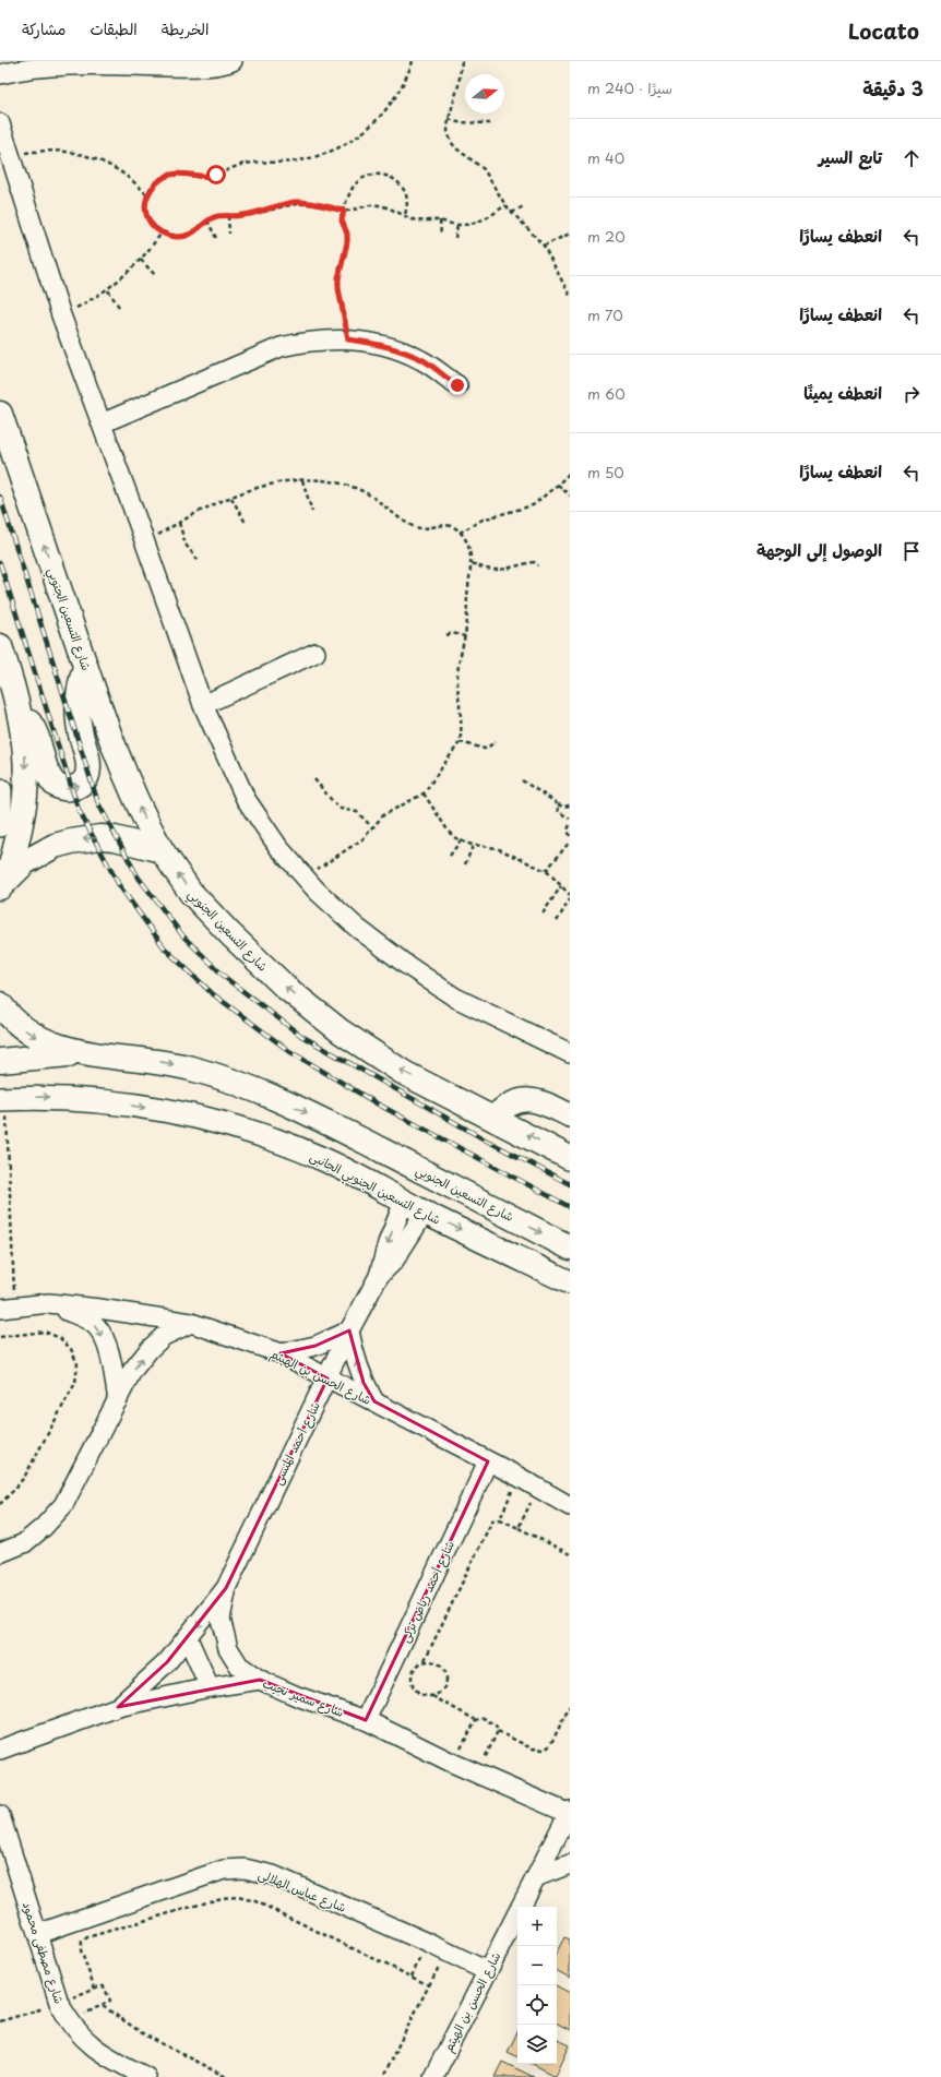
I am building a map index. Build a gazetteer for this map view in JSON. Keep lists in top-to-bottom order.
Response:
{
  "streets": {
    "main road": ["شارع التسعين الجنوبي"],
    "street": [
      "شارع التسعين الجنوبي الجانبى",
      "شارع الحسن بن الهيثم",
      "شارع أحمد المنسى",
      "شارع أحمد رياض تركى",
      "شارع سمير نجيب",
      "شارع عباس الهلالى",
      "شارع مصطفى محمود"
    ]
  },
  "crossings": [
    ["شارع التسعين الجنوبي الجانبى", "شارع أحمد المنسى"],
    ["شارع الحسن بن الهيثم", "شارع أحمد المنسى"],
    ["شارع الحسن بن الهيثم", "شارع أحمد رياض تركى"],
    ["شارع الحسن بن الهيثم", "شارع سمير نجيب"],
    ["شارع الحسن بن الهيثم", "شارع عباس الهلالى"],
    ["شارع أحمد المنسى", "شارع سمير نجيب"],
    ["شارع أحمد رياض تركى", "شارع سمير نجيب"],
    ["شارع عباس الهلالى", "شارع مصطفى محمود"]
  ],
  "one_way": ["شارع التسعين الجنوبي الجانبى"],
  "north": "right",
  "page": {
    "header": "Locato",
    "nav": ["الخريطة", "الطبقات", "مشاركة"],
    "heading": ["3 دقيقة", "سيرًا · 240 m"],
    "list": [
      ["تابع السير", "40 m"],
      ["انعطف يسارًا", "20 m"],
      ["انعطف يسارًا", "70 m"],
      ["انعطف يمينًا", "60 m"],
      ["انعطف يسارًا", "50 m"],
      "الوصول إلى الوجهة"
    ],
    "map_buttons": ["+", "−"]
  }
}
